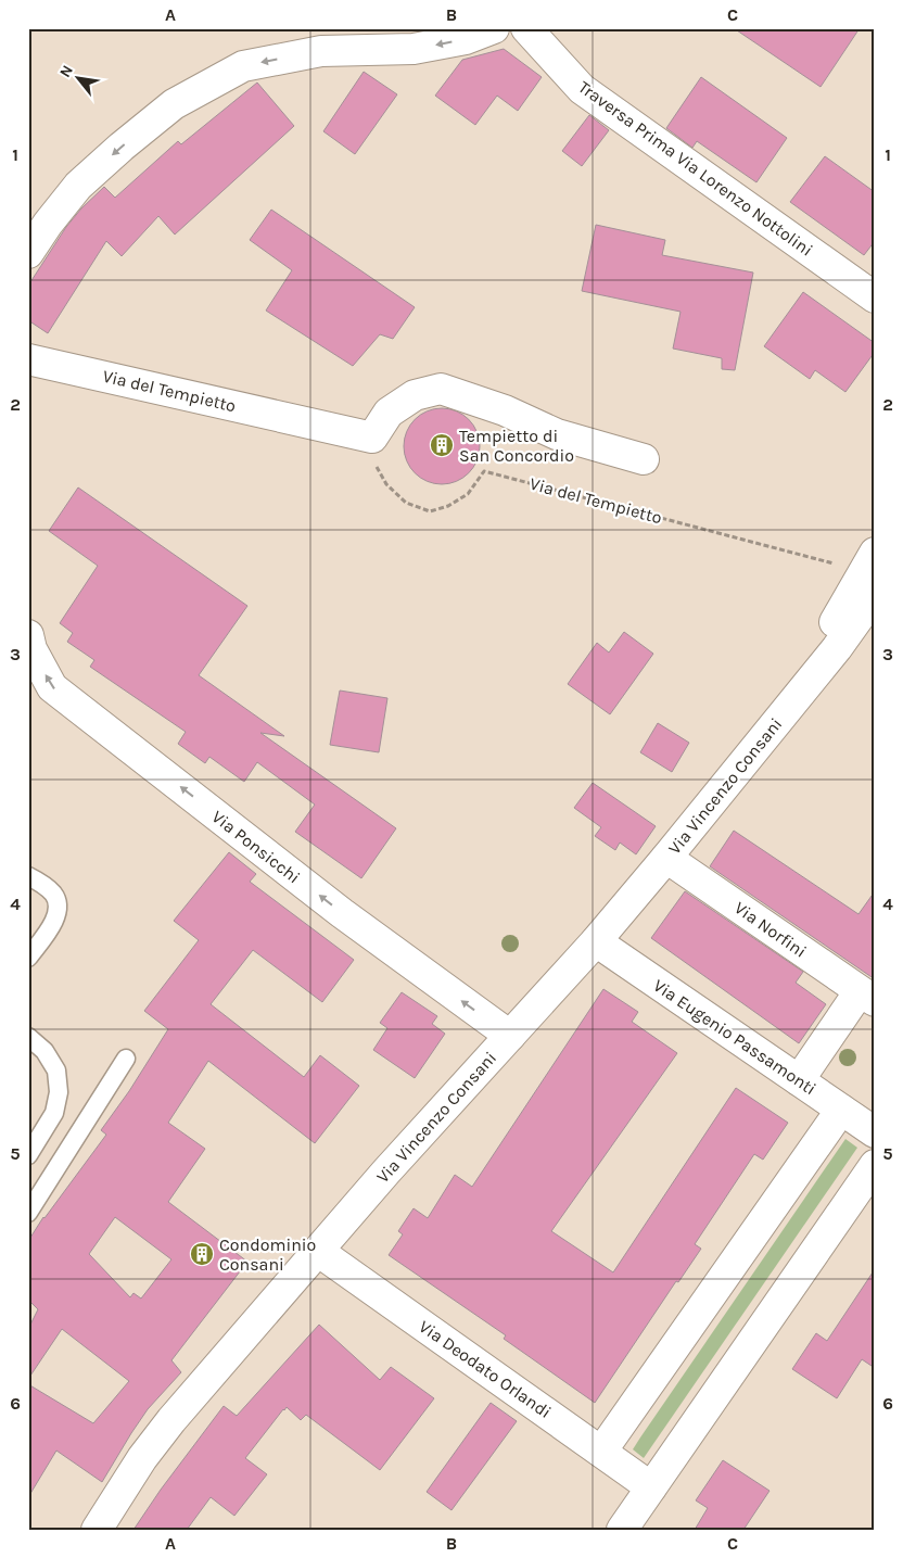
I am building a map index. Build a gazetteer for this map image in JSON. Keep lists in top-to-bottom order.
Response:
{
  "streets": {
    "street": [
      "Traversa Prima Via Lorenzo Nottolini",
      "Via del Tempietto",
      "Via Vincenzo Consani",
      "Via Ponsicchi",
      "Via Norfini",
      "Via Eugenio Passamonti",
      "Via Deodato Orlandi"
    ]
  },
  "crossings": [
    ["Via del Tempietto", "Via Vincenzo Consani"],
    ["Via Vincenzo Consani", "Via Ponsicchi"],
    ["Via Vincenzo Consani", "Via Norfini"],
    ["Via Vincenzo Consani", "Via Eugenio Passamonti"],
    ["Via Vincenzo Consani", "Via Deodato Orlandi"]
  ],
  "one_way": ["Via Ponsicchi"],
  "places": {
    "building": ["Tempietto di San Concordio", "Condominio Consani"]
  },
  "north": "top left",
  "grid": {
    "columns": ["A", "B", "C"],
    "rows": [
      "1",
      "2",
      "3",
      "4",
      "5",
      "6"
    ]
  }
}
